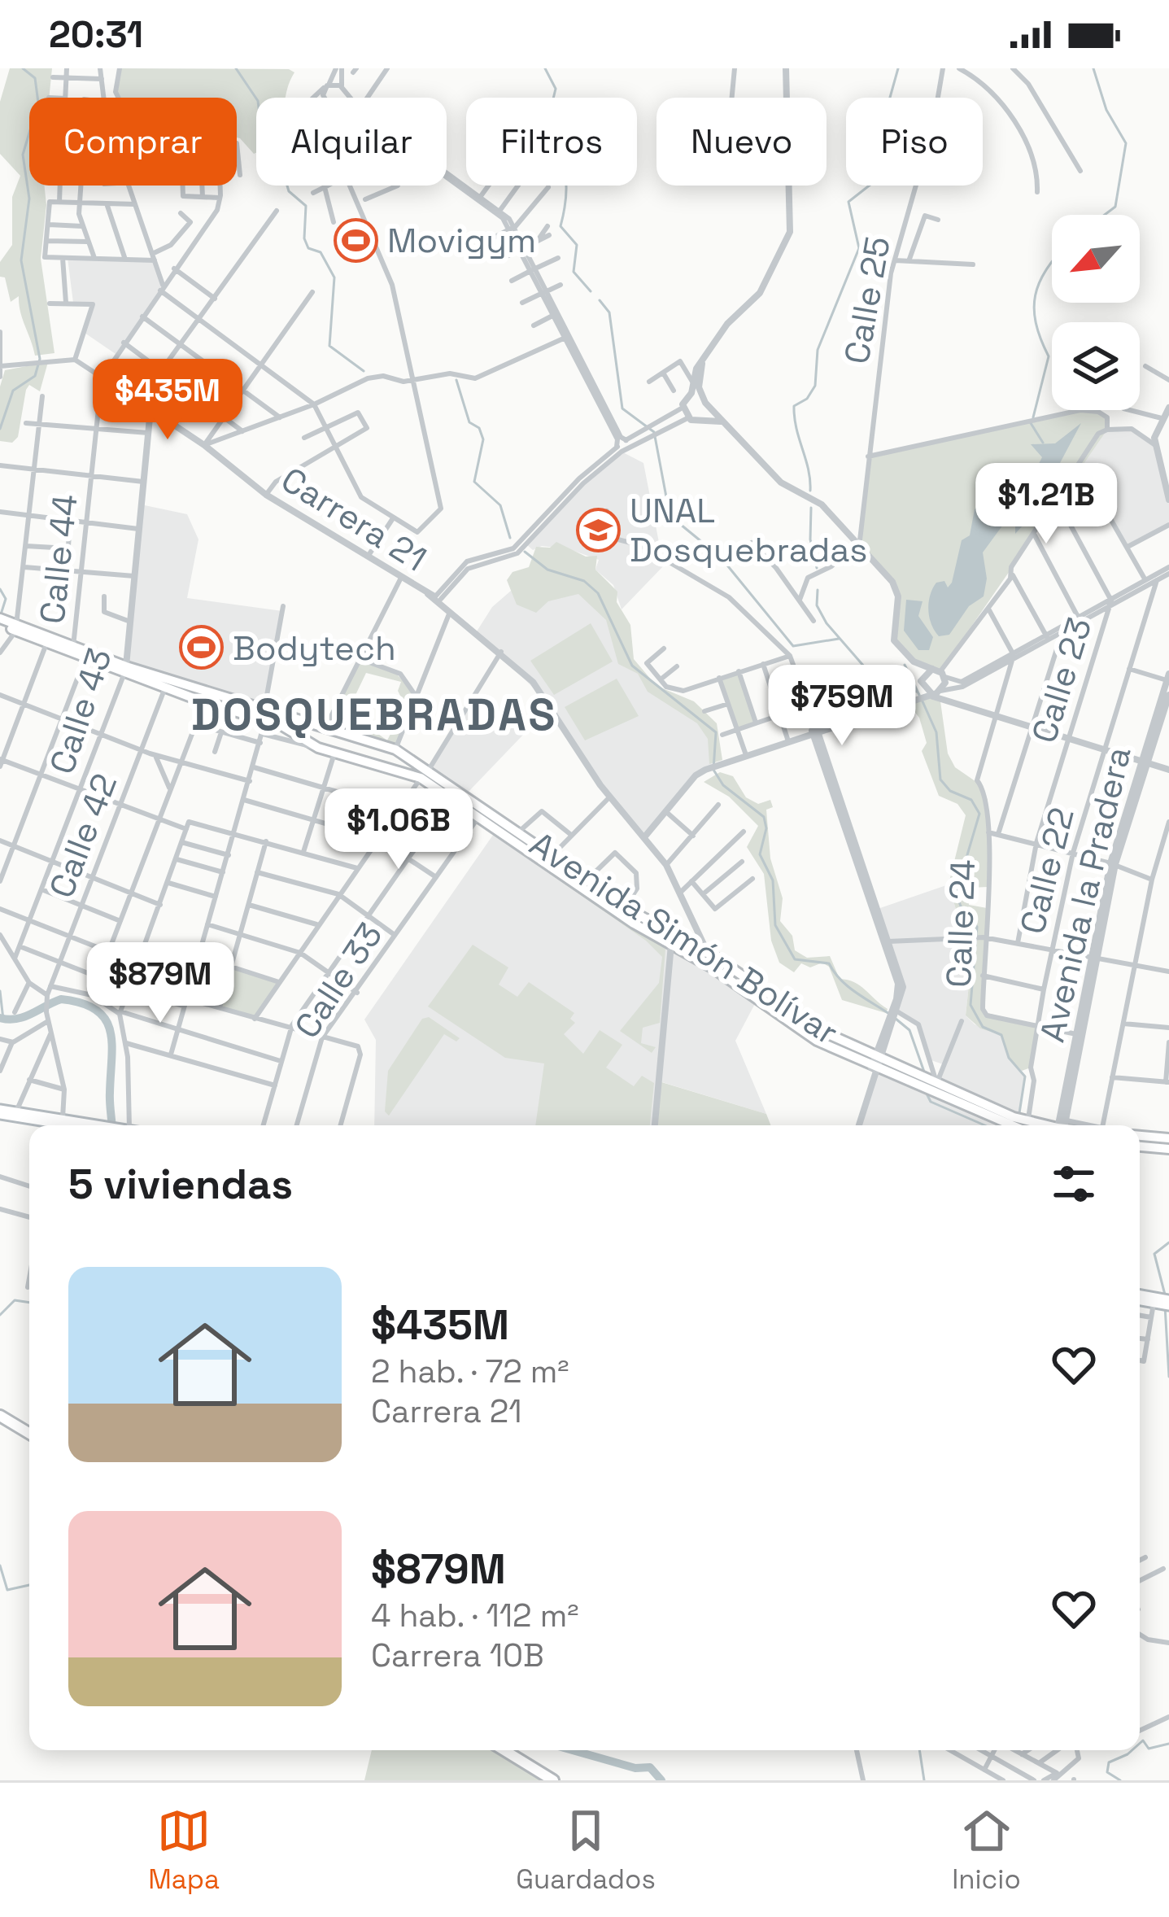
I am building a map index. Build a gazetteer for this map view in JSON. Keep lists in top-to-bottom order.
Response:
{
  "streets": {
    "main road": ["Avenida Simón Bolívar"],
    "street": [
      "Calle 25",
      "Carrera 21",
      "Calle 44",
      "Calle 23",
      "Calle 43",
      "Calle 42",
      "Calle 22",
      "Avenida la Pradera",
      "Calle 24",
      "Calle 33"
    ]
  },
  "crossings": [
    ["Carrera 21", "Calle 44"],
    ["Carrera 21", "Calle 43"],
    ["Carrera 21", "Avenida Simón Bolívar"],
    ["Calle 44", "Avenida Simón Bolívar"],
    ["Calle 43", "Avenida Simón Bolívar"],
    ["Calle 42", "Avenida Simón Bolívar"],
    ["Calle 22", "Calle 24"],
    ["Calle 22", "Avenida Simón Bolívar"],
    ["Avenida Simón Bolívar", "Calle 33"]
  ],
  "districts": ["DOSQUEBRADAS"],
  "places": {
    "sports": ["Movigym", "Bodytech"],
    "school or university": ["UNAL Dosquebradas"]
  },
  "north": "bottom left",
  "page": {
    "status": "20:31",
    "chip": [
      "Comprar",
      "Alquilar",
      "Filtros",
      "Nuevo",
      "Piso"
    ],
    "price": [
      "$435M",
      "$1.21B",
      "$759M",
      "$1.06B",
      "$879M"
    ],
    "heading": "5 viviendas",
    "list": [
      {
        "name": "$435M",
        "note": "2 hab. · 72 m² · Carrera 21"
      },
      {
        "name": "$879M",
        "note": "4 hab. · 112 m² · Carrera 10B"
      }
    ],
    "tabs": ["Mapa", "Guardados", "Inicio"]
  }
}
